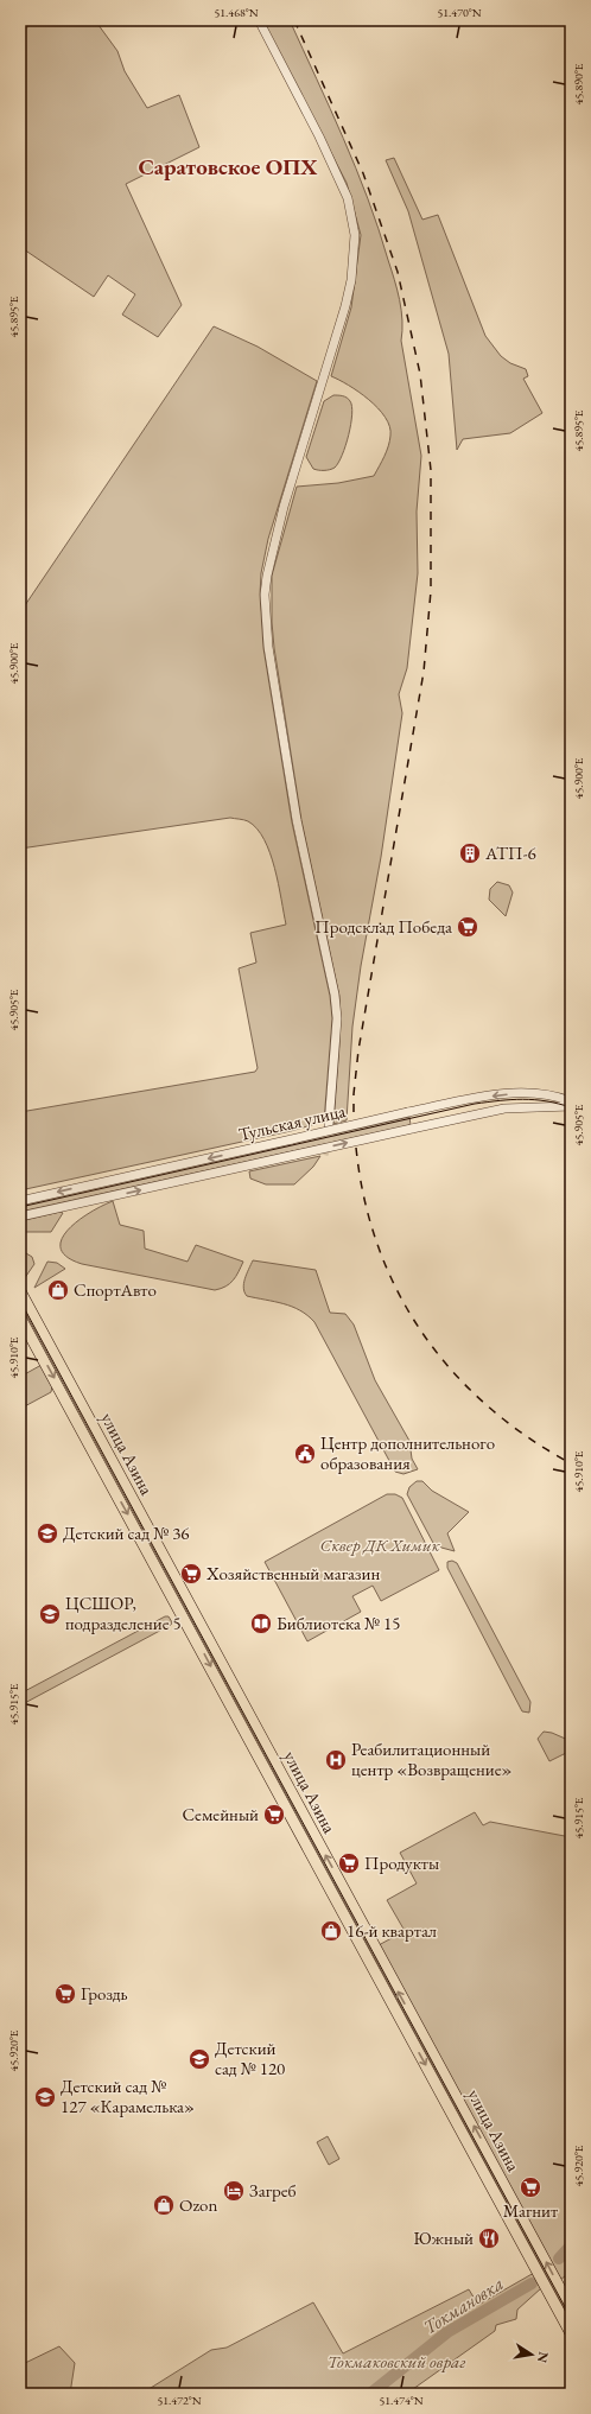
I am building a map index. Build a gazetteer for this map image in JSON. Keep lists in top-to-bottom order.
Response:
{
  "streets": {
    "main road": ["улица Азина"],
    "street": ["Тульская улица"]
  },
  "districts": ["Саратовское ОПХ"],
  "water": ["Токмановка"],
  "parks": ["Сквер ДК Химик", "Токмаковский овраг"],
  "places": {
    "building": ["АТП-6"],
    "supermarket": [
      "Продсклад Победа",
      "Хозяйственный магазин",
      "Семейный",
      "Продукты",
      "Гроздь",
      "Магнит"
    ],
    "shop": ["СпортАвто", "16-й квартал", "Ozon"],
    "public building": ["Центр дополнительного образования"],
    "school or university": [
      "Детский сад № 36",
      "ЦСШОР, подразделение 5",
      "Детский сад № 120",
      "Детский сад № 127 «Карамелька»"
    ],
    "library": ["Библиотека № 15"],
    "hospital": ["Реабилитационный центр «Возвращение»"],
    "hotel": ["Загреб"],
    "restaurant": ["Южный"]
  },
  "north": "right",
  "coordinates": [
    "51.468°N",
    "51.470°N",
    "45.890°E",
    "45.895°E",
    "45.900°E",
    "45.905°E",
    "45.910°E",
    "45.915°E",
    "45.920°E",
    "51.472°N",
    "51.474°N"
  ]
}
